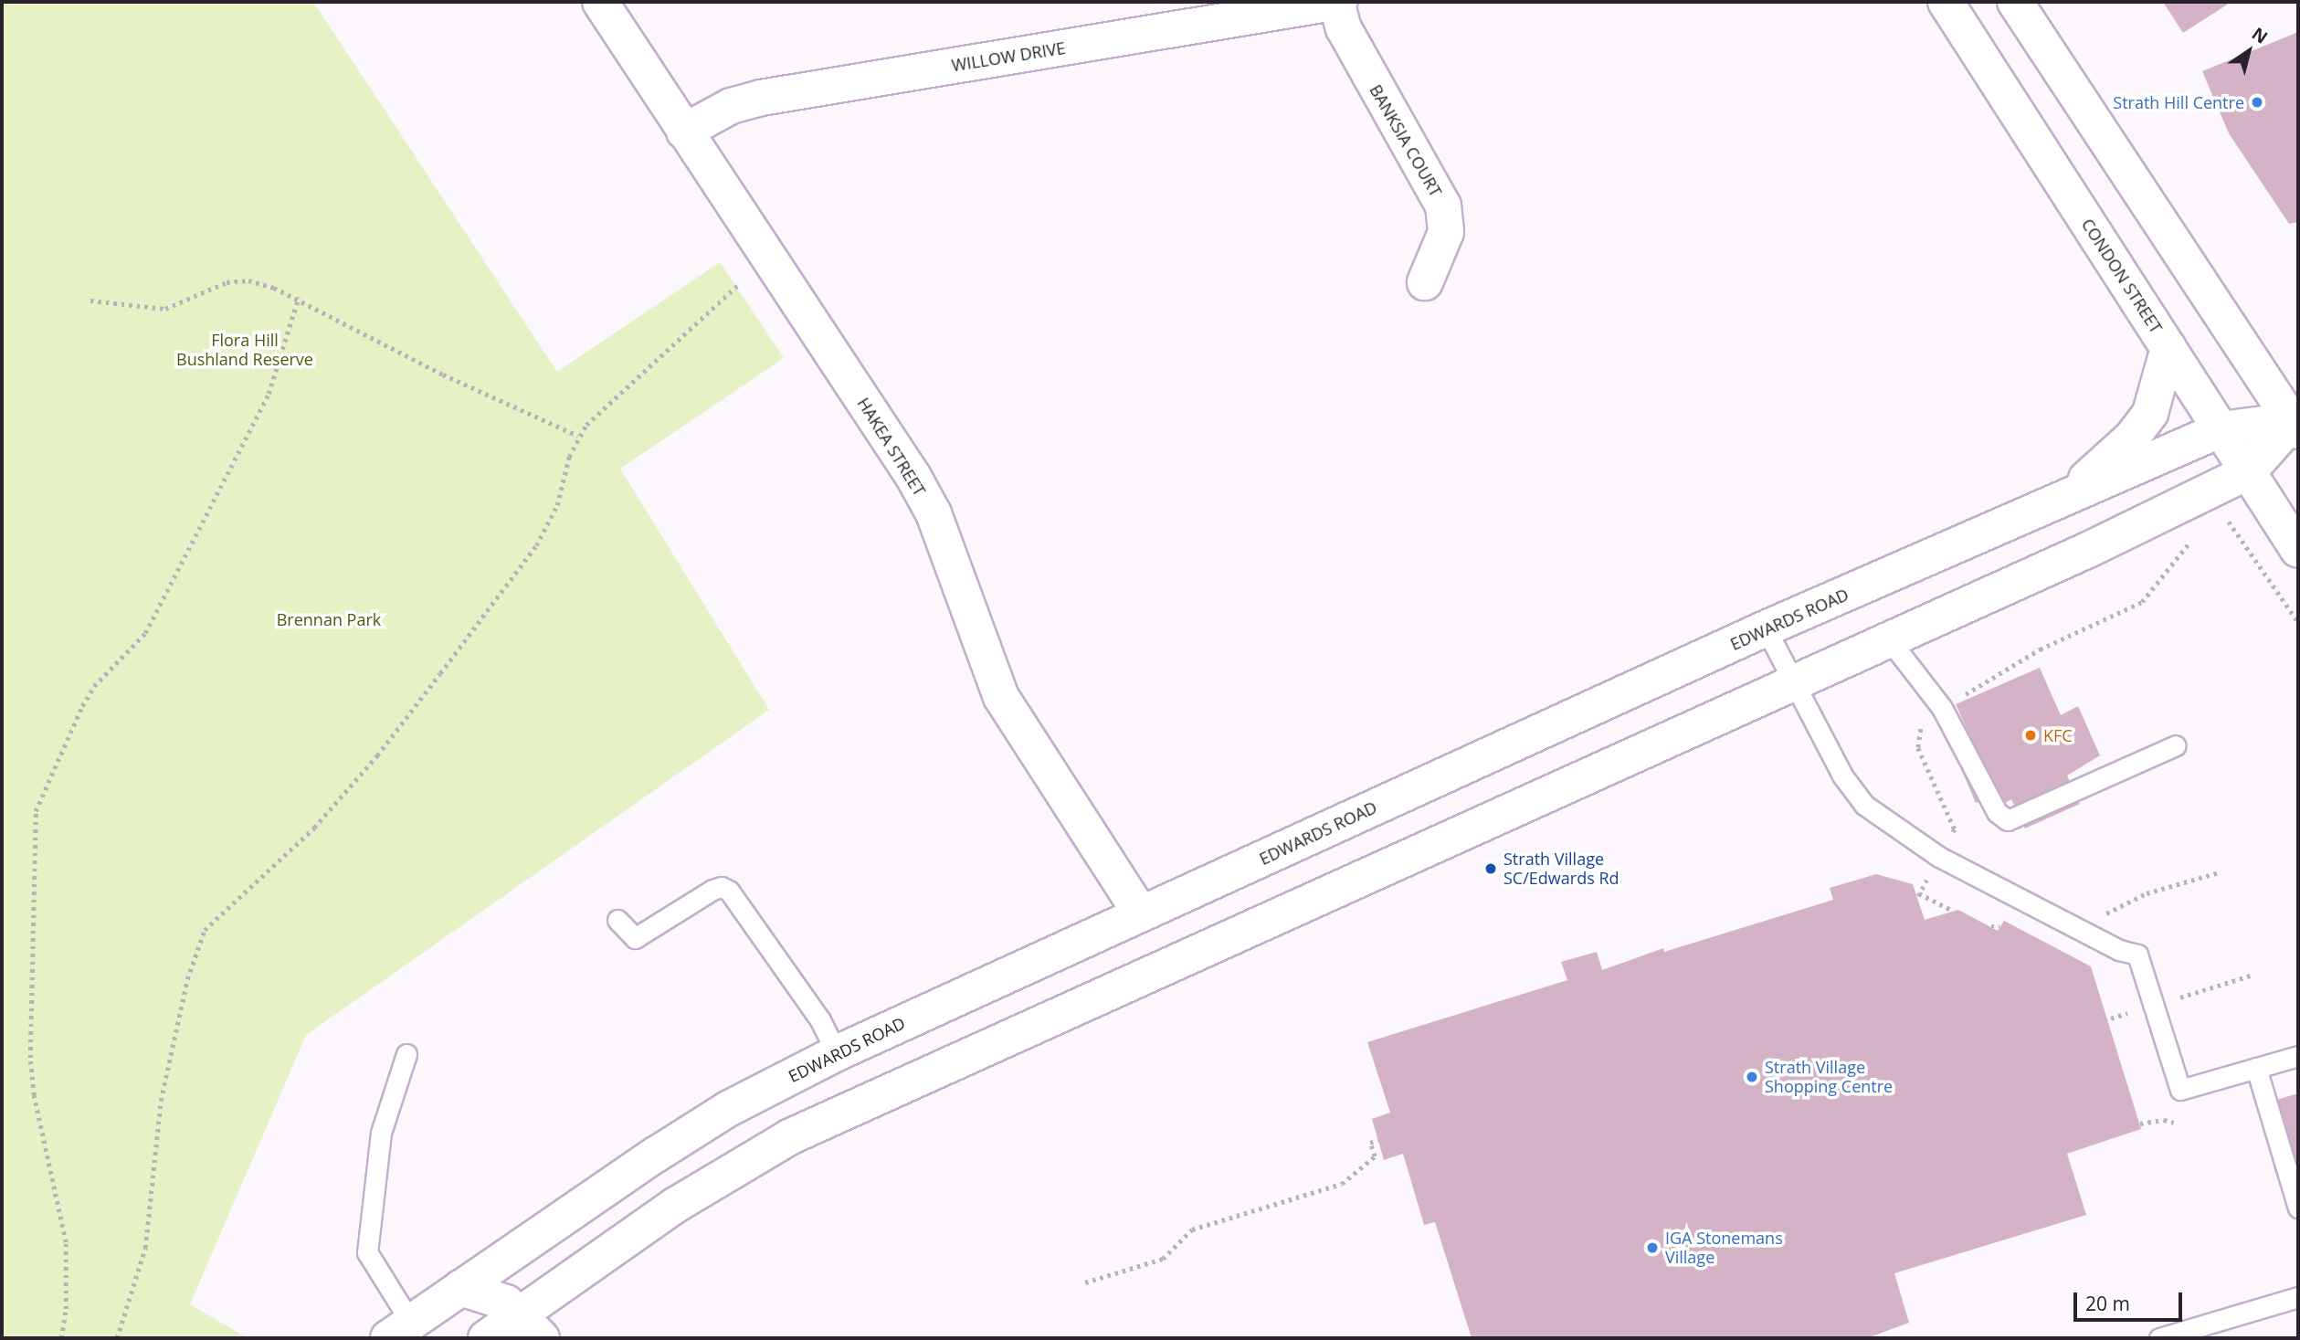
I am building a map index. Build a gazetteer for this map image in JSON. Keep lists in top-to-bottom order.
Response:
{
  "streets": {
    "street": [
      "WILLOW DRIVE",
      "BANKSIA COURT",
      "CONDON STREET",
      "HAKEA STREET",
      "EDWARDS ROAD"
    ]
  },
  "crossings": [
    ["WILLOW DRIVE", "BANKSIA COURT"],
    ["WILLOW DRIVE", "HAKEA STREET"],
    ["CONDON STREET", "EDWARDS ROAD"],
    ["HAKEA STREET", "EDWARDS ROAD"]
  ],
  "parks": ["Flora Hill Bushland Reserve", "Brennan Park"],
  "places": [
    "Strath Hill Centre",
    "KFC",
    "Strath Village SC/Edwards Rd",
    "Strath Village Shopping Centre",
    "IGA Stonemans Village"
  ],
  "scale_bar": "20 m",
  "north": "top right"
}
